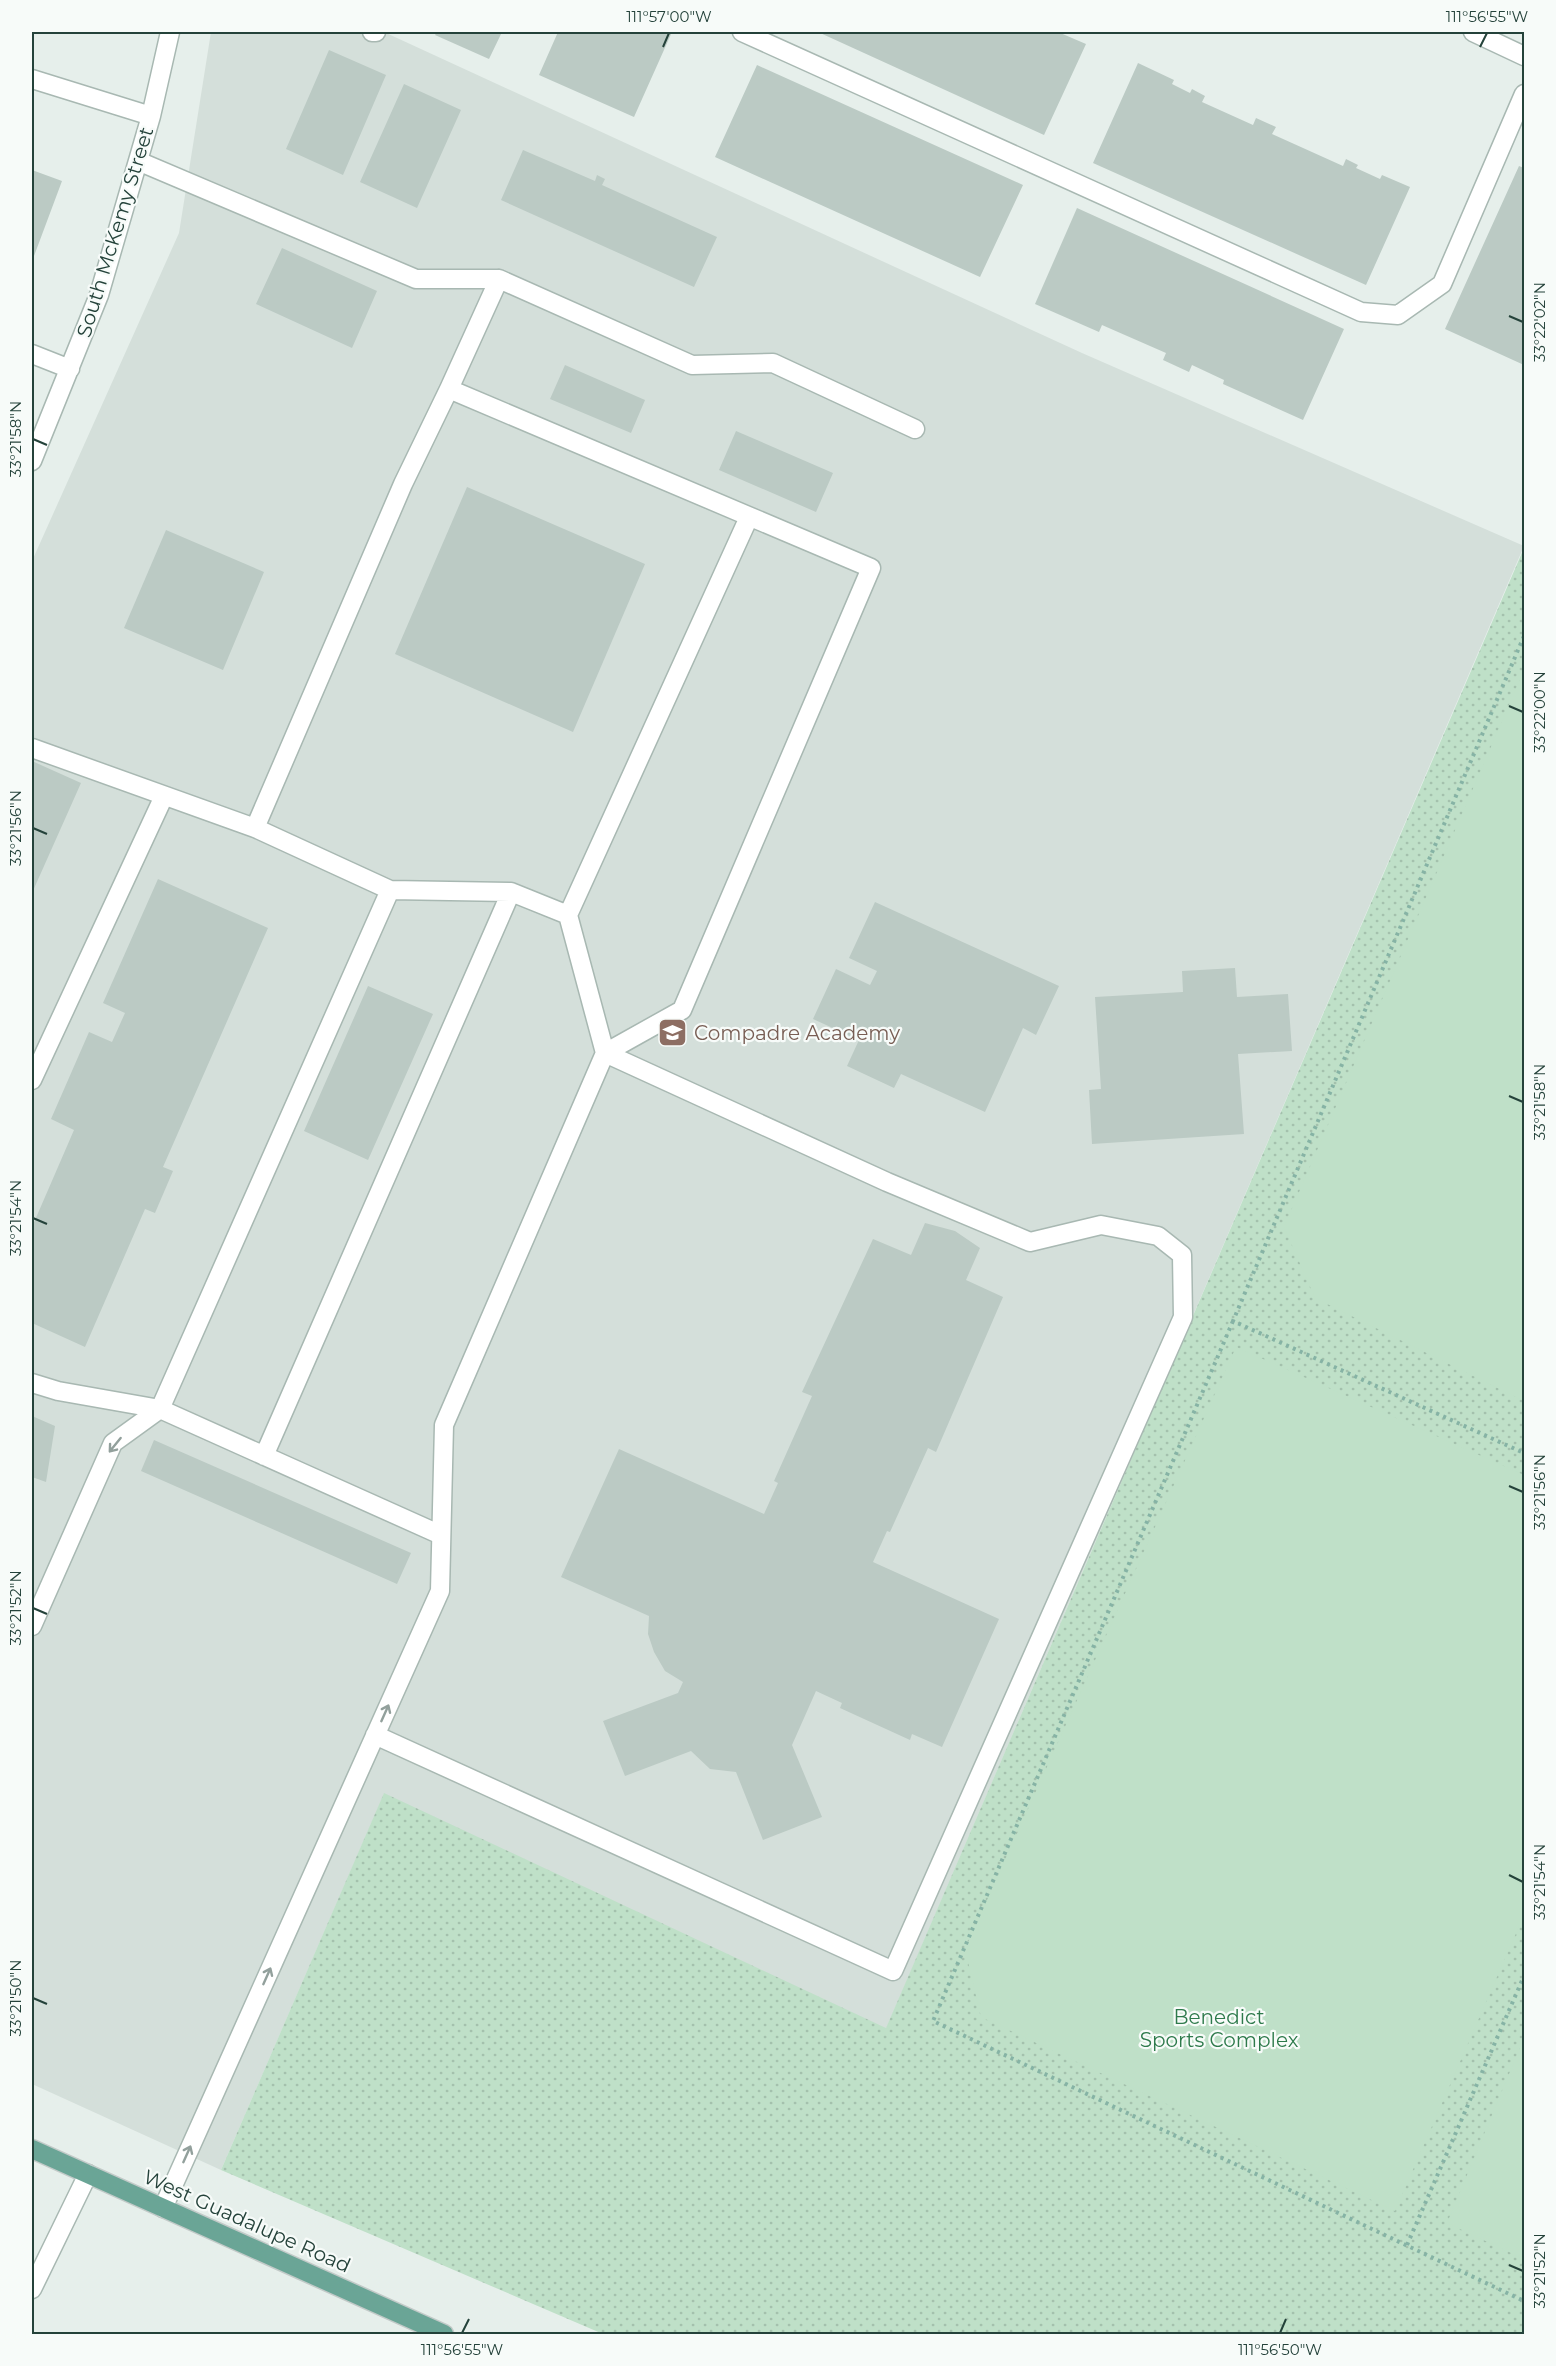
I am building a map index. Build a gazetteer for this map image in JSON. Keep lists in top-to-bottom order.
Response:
{
  "streets": {
    "main road": ["West Guadalupe Road"],
    "street": ["South McKemy Street"]
  },
  "parks": ["Benedict Sports Complex"],
  "places": {
    "school or university": ["Compadre Academy"]
  },
  "coordinates": [
    "111°57'00\"W",
    "111°56'55\"W",
    "33°22'02\"N",
    "33°21'58\"N",
    "33°22'00\"N",
    "33°21'56\"N",
    "33°21'54\"N",
    "33°21'52\"N",
    "33°21'50\"N",
    "111°56'50\"W"
  ]
}
